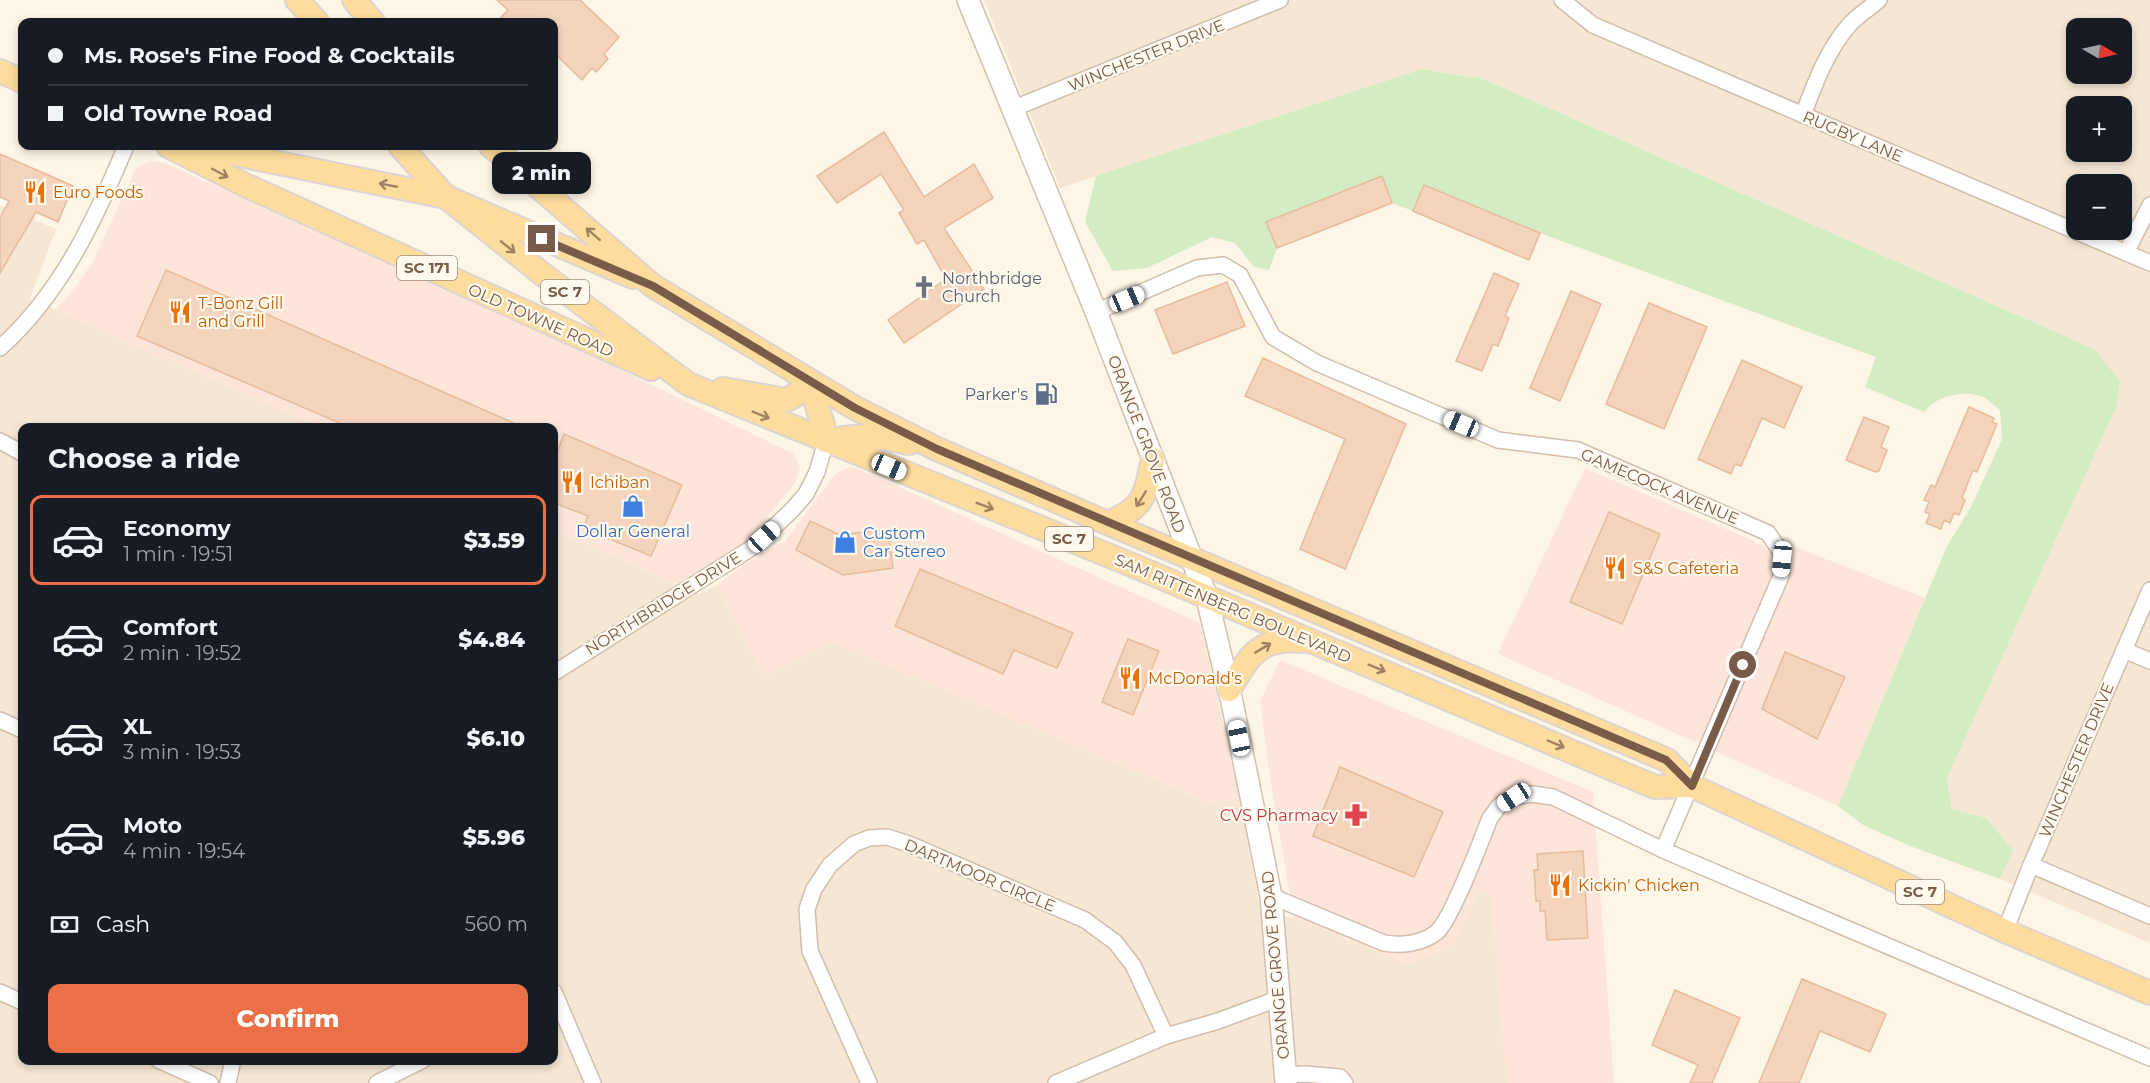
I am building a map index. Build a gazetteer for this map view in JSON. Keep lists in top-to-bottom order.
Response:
{
  "streets": {
    "main road": [
      "SC 171",
      "SC 7",
      "OLD TOWNE ROAD",
      "SAM RITTENBERG BOULEVARD"
    ],
    "street": [
      "WINCHESTER DRIVE",
      "RUGBY LANE",
      "ORANGE GROVE ROAD",
      "GAMECOCK AVENUE",
      "NORTHBRIDGE DRIVE",
      "DARTMOOR CIRCLE"
    ]
  },
  "crossings": [
    ["WINCHESTER DRIVE", "ORANGE GROVE ROAD"],
    ["WINCHESTER DRIVE", "SAM RITTENBERG BOULEVARD"],
    ["OLD TOWNE ROAD", "SAM RITTENBERG BOULEVARD"],
    ["ORANGE GROVE ROAD", "GAMECOCK AVENUE"],
    ["ORANGE GROVE ROAD", "SAM RITTENBERG BOULEVARD"],
    ["GAMECOCK AVENUE", "SAM RITTENBERG BOULEVARD"],
    ["NORTHBRIDGE DRIVE", "SAM RITTENBERG BOULEVARD"]
  ],
  "places": {
    "restaurant": [
      "Euro Foods",
      "T-Bonz Gill and Grill",
      "Ichiban",
      "S&S Cafeteria",
      "McDonald's",
      "Kickin' Chicken"
    ],
    "church": ["Northbridge Church"],
    "fuel station": ["Parker's"],
    "shop": ["Dollar General", "Custom Car Stereo"],
    "pharmacy": ["CVS Pharmacy"]
  },
  "north": "right",
  "page": {
    "map_buttons": ["+", "−"],
    "banner": ["Ms. Rose's Fine Food & Cocktails", "Old Towne Road"],
    "bubble": "2 min",
    "heading": "Choose a ride",
    "list": [
      {
        "name": "Economy",
        "note": "1 min · 19:51",
        "value": "$3.59"
      },
      {
        "name": "Comfort",
        "note": "2 min · 19:52",
        "value": "$4.84"
      },
      {
        "name": "XL",
        "note": "3 min · 19:53",
        "value": "$6.10"
      },
      {
        "name": "Moto",
        "note": "4 min · 19:54",
        "value": "$5.96"
      }
    ],
    "pay": ["Cash", "560 m"],
    "buttons": "Confirm"
  }
}
